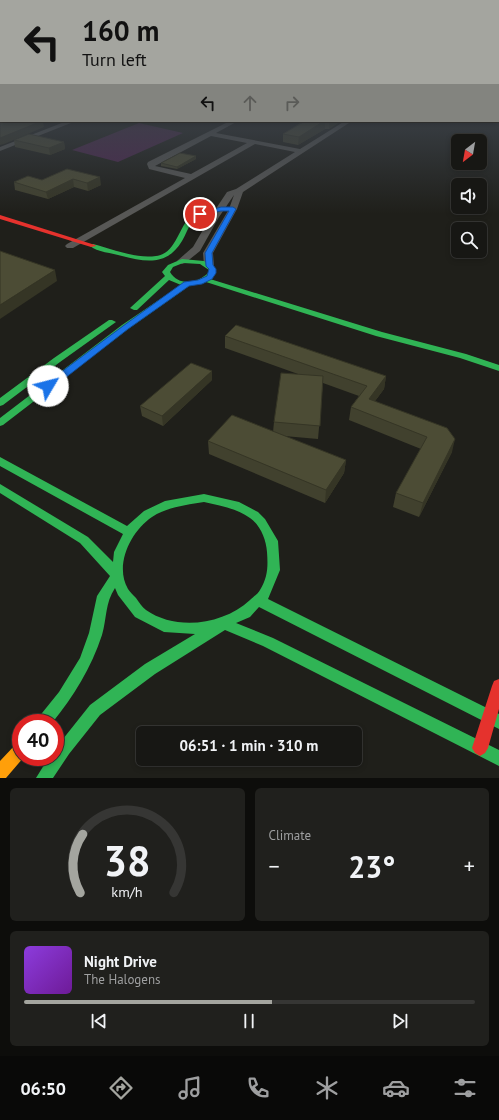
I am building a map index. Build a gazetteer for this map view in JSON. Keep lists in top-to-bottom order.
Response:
{
  "north": "bottom left",
  "page": {
    "turn": ["160 m", "Turn left"],
    "limit": "40",
    "trip": "06:51 · 1 min · 310 m",
    "tile": "Climate",
    "heat": ["−", "23°", "+"],
    "song": ["Night Drive", "The Halogens"],
    "tabs": "06:50",
    "gauge": ["38", "km/h"]
  }
}
